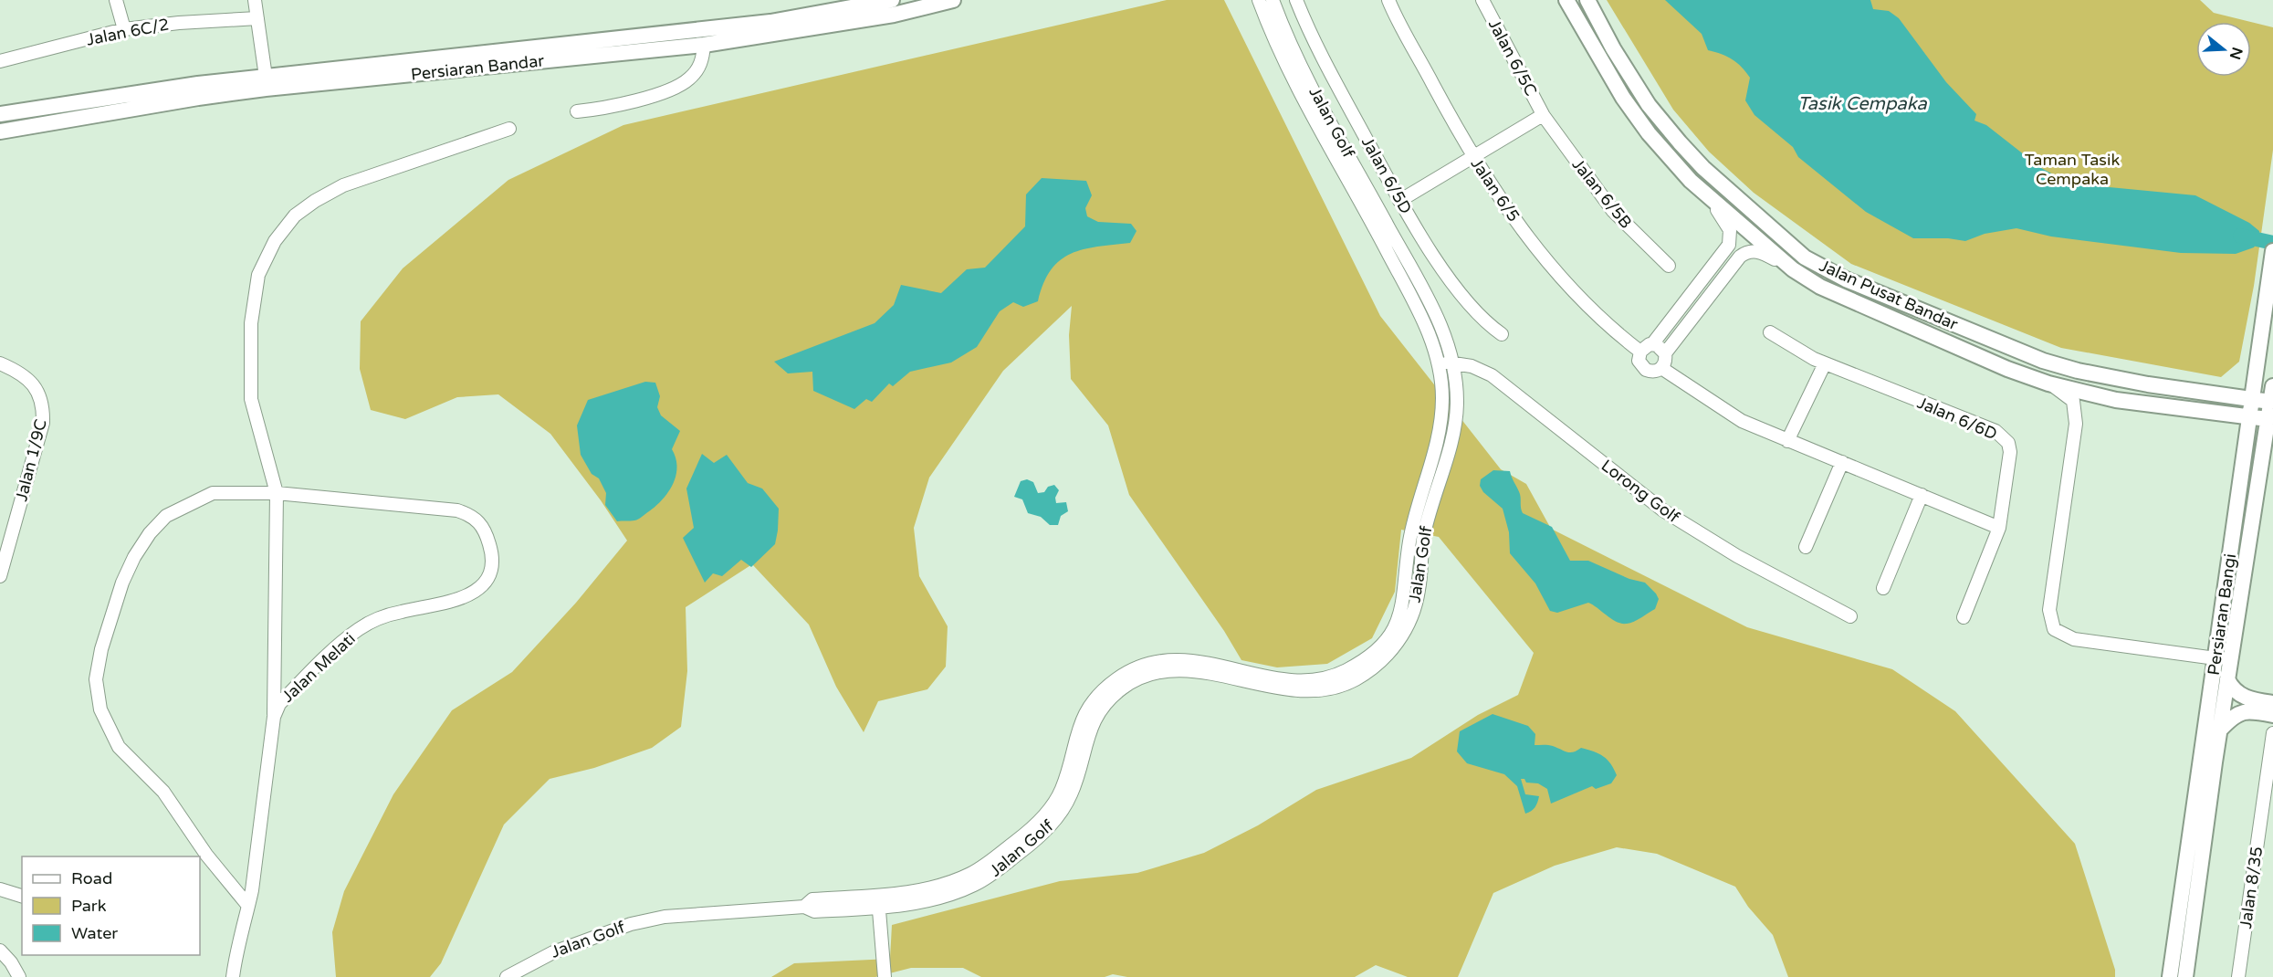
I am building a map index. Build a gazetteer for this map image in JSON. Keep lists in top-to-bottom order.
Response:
{
  "streets": {
    "main road": ["Persiaran Bandar", "Jalan Pusat Bandar", "Persiaran Bangi"],
    "street": [
      "Jalan 6C/2",
      "Jalan 6/5C",
      "Jalan Golf",
      "Jalan 6/5D",
      "Jalan 6/5",
      "Jalan 6/5B",
      "Jalan 6/6D",
      "Jalan 1/9C",
      "Lorong Golf",
      "Jalan Melati",
      "Jalan 8/35"
    ]
  },
  "crossings": [
    ["Jalan 6/5C", "Jalan 6/5B"],
    ["Jalan Golf", "Lorong Golf"],
    ["Jalan Pusat Bandar", "Persiaran Bangi"]
  ],
  "water": ["Tasik Cempaka"],
  "parks": ["Taman Tasik Cempaka"],
  "legend": ["Road", "Park", "Water"],
  "north": "right"
}
